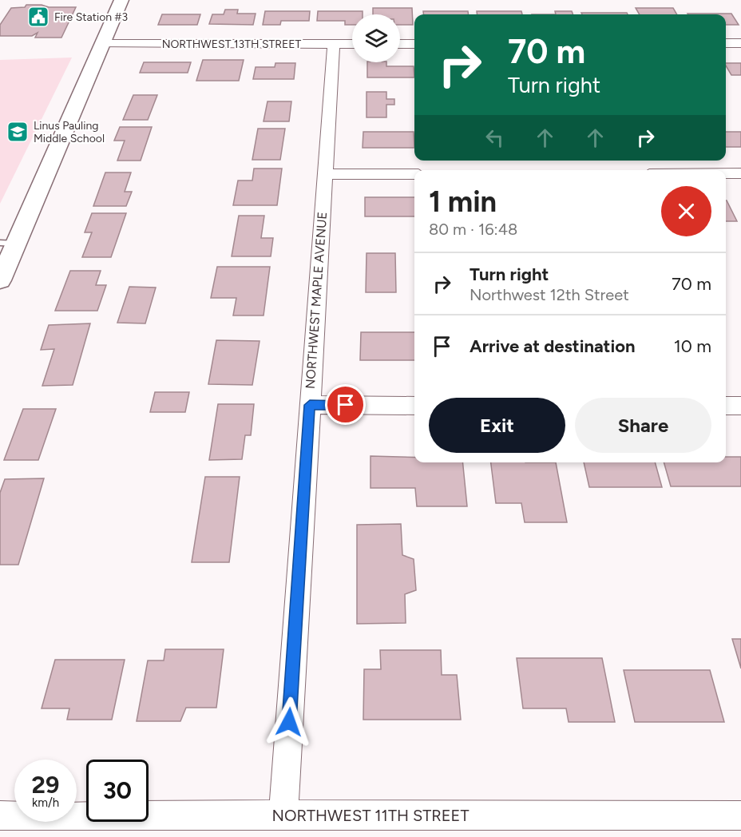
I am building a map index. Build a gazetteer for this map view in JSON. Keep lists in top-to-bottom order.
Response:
{
  "streets": {
    "street": ["NORTHWEST 13TH STREET", "NORTHWEST MAPLE AVENUE", "NORTHWEST 11TH STREET"]
  },
  "crossings": [
    ["NORTHWEST 13TH STREET", "NORTHWEST MAPLE AVENUE"],
    ["NORTHWEST MAPLE AVENUE", "NORTHWEST 11TH STREET"]
  ],
  "places": {
    "public building": ["Fire Station #3"],
    "school or university": ["Linus Pauling Middle School"]
  },
  "page": {
    "turn": ["70 m", "Turn right"],
    "heading": ["1 min", "80 m · 16:48"],
    "list": [
      {
        "name": "Turn right",
        "note": "Northwest 12th Street",
        "value": "70 m"
      },
      {
        "name": "Arrive at destination",
        "value": "10 m"
      }
    ],
    "buttons": ["Exit", "Share"],
    "speed": "29 km/h",
    "limit": "30"
  }
}
